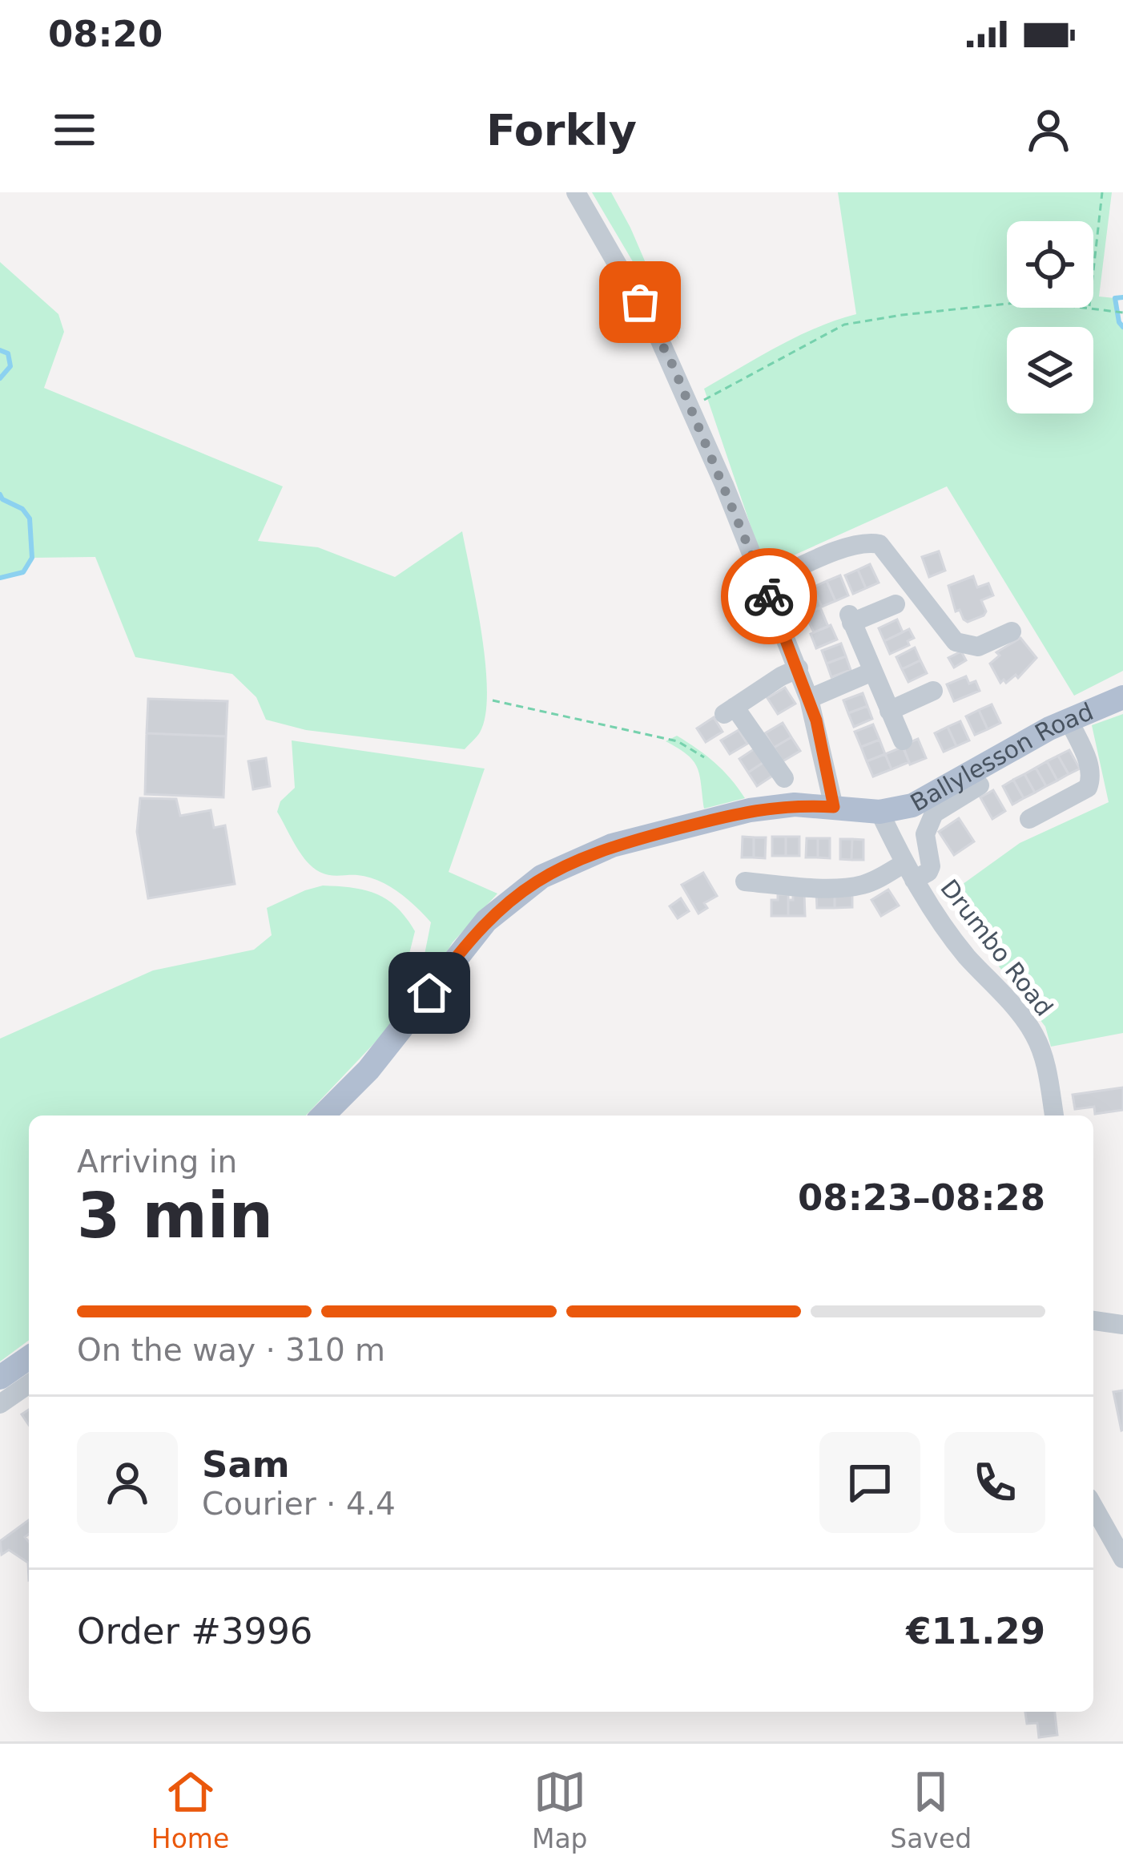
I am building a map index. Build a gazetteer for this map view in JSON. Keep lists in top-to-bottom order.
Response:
{
  "streets": {
    "main road": ["Ballylesson Road"],
    "street": ["Drumbo Road"]
  },
  "crossings": [
    ["Ballylesson Road", "Drumbo Road"]
  ],
  "page": {
    "status": "08:20",
    "header": "Forkly",
    "heading": ["3 min", "Arriving in", "08:23–08:28"],
    "panel": [
      "Sam",
      "Courier · 4.4",
      "Order #3996",
      "€11.29"
    ],
    "bar": "On the way · 310 m",
    "tabs": ["Home", "Map", "Saved"]
  }
}
